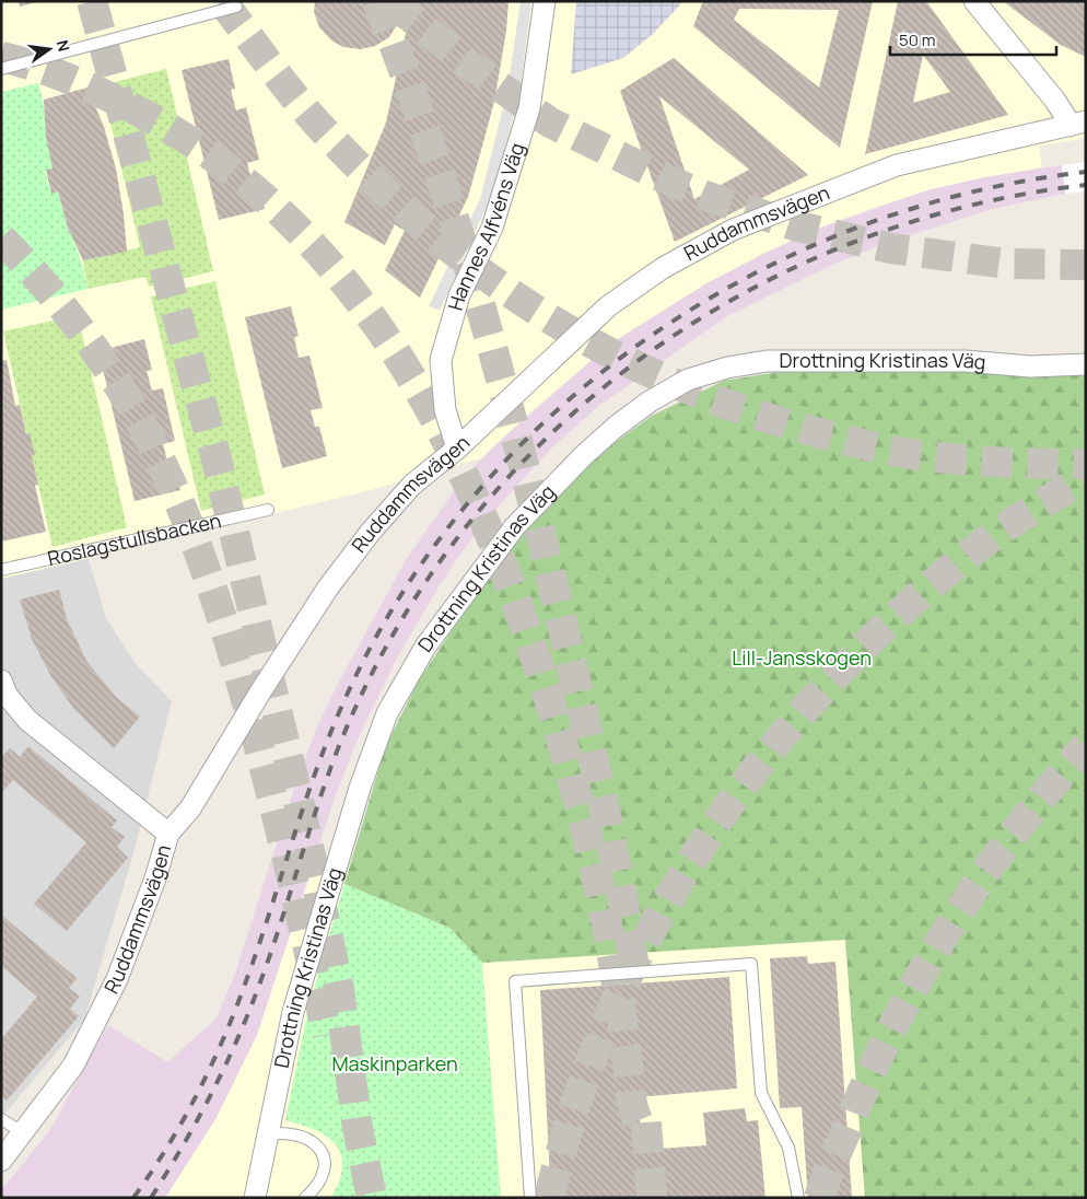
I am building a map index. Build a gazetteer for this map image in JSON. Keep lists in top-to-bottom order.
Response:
{
  "streets": {
    "street": ["Hannes Alfvéns Väg", "Ruddammsvägen", "Drottning Kristinas Väg"],
    "lane": ["Roslagstullsbacken"]
  },
  "crossings": [
    ["Hannes Alfvéns Väg", "Ruddammsvägen"]
  ],
  "parks": ["Lill-Jansskogen", "Maskinparken"],
  "scale_bar": "50 m",
  "north": "right"
}
